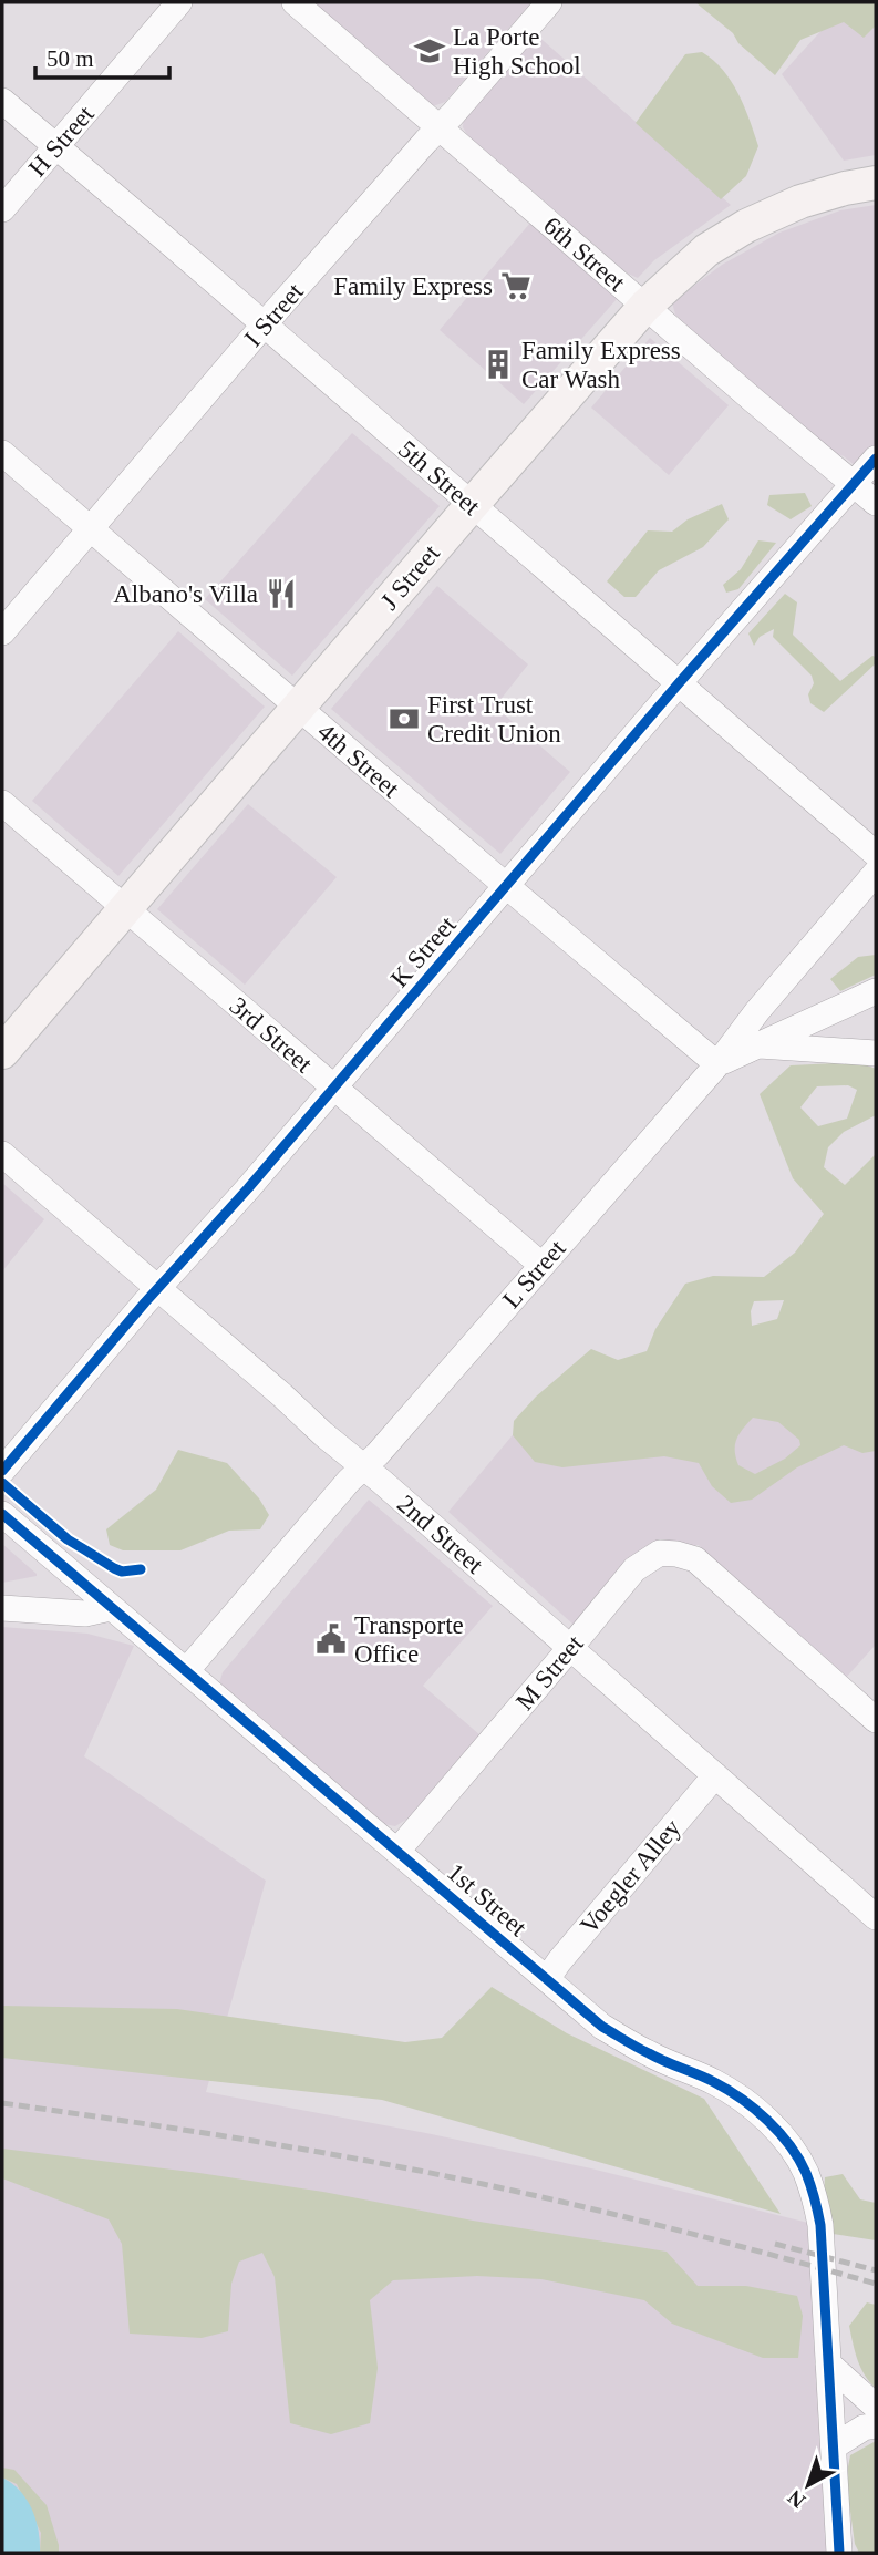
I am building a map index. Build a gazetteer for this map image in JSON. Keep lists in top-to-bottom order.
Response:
{
  "streets": {
    "main road": ["J Street"],
    "street": [
      "H Street",
      "6th Street",
      "I Street",
      "5th Street",
      "4th Street",
      "K Street",
      "3rd Street",
      "L Street",
      "2nd Street",
      "M Street",
      "Voegler Alley",
      "1st Street"
    ]
  },
  "crossings": [
    ["H Street", "5th Street"],
    ["6th Street", "I Street"],
    ["6th Street", "J Street"],
    ["6th Street", "K Street"],
    ["I Street", "5th Street"],
    ["I Street", "4th Street"],
    ["5th Street", "J Street"],
    ["5th Street", "K Street"],
    ["J Street", "4th Street"],
    ["J Street", "3rd Street"],
    ["4th Street", "K Street"],
    ["4th Street", "L Street"],
    ["K Street", "3rd Street"],
    ["K Street", "2nd Street"],
    ["3rd Street", "L Street"],
    ["L Street", "2nd Street"],
    ["L Street", "1st Street"],
    ["2nd Street", "M Street"],
    ["2nd Street", "Voegler Alley"],
    ["M Street", "1st Street"],
    ["Voegler Alley", "1st Street"]
  ],
  "places": {
    "school or university": ["La Porte High School"],
    "supermarket": ["Family Express"],
    "building": ["Family Express Car Wash"],
    "restaurant": ["Albano's Villa"],
    "bank": ["First Trust Credit Union"],
    "public building": ["Transporte Office"]
  },
  "scale_bar": "50 m",
  "north": "bottom left"
}
